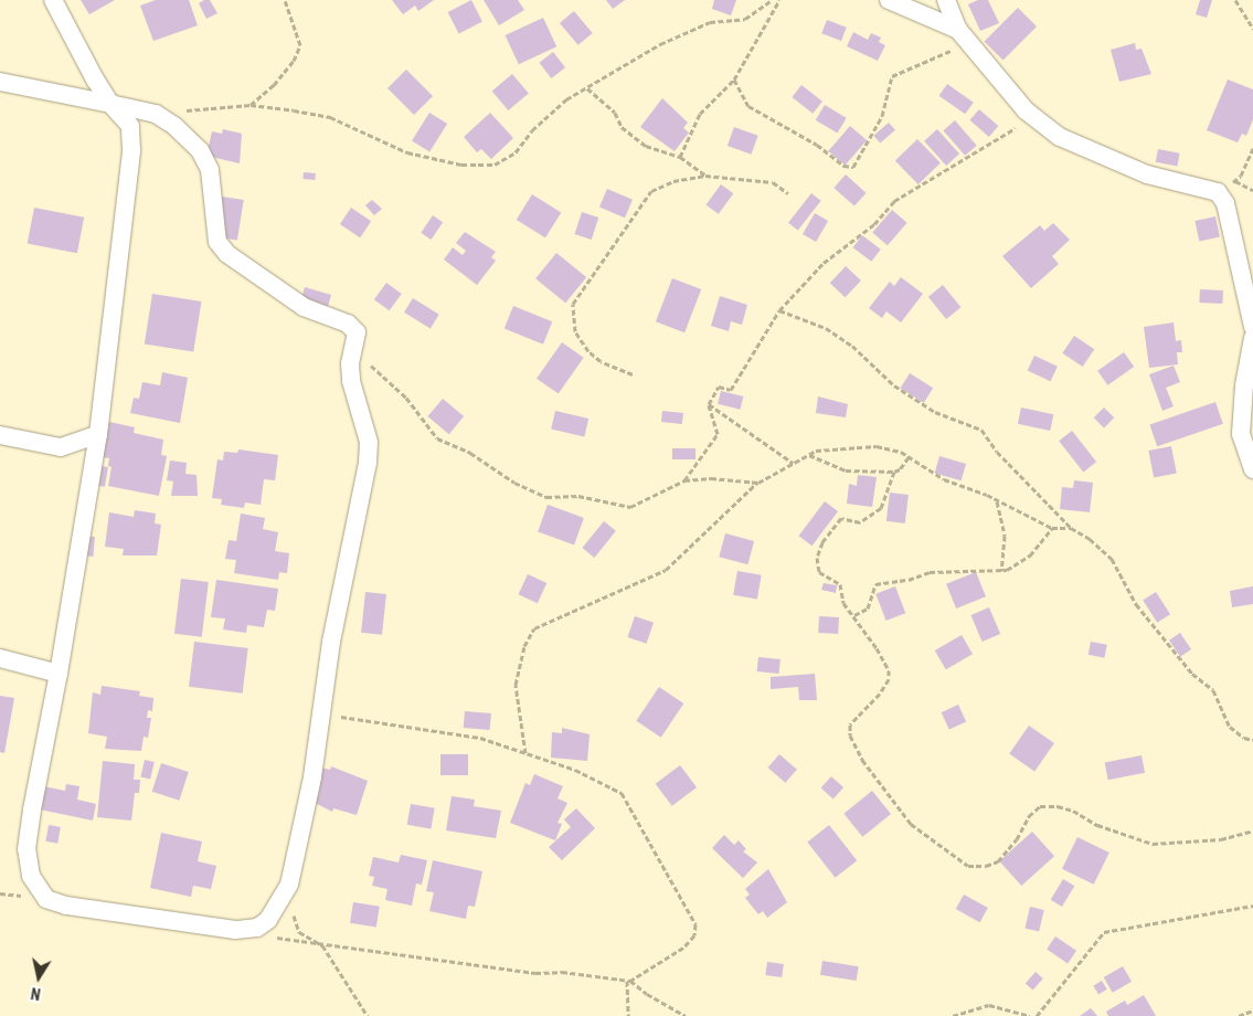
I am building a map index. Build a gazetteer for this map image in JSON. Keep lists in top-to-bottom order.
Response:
{
  "north": "bottom"
}
